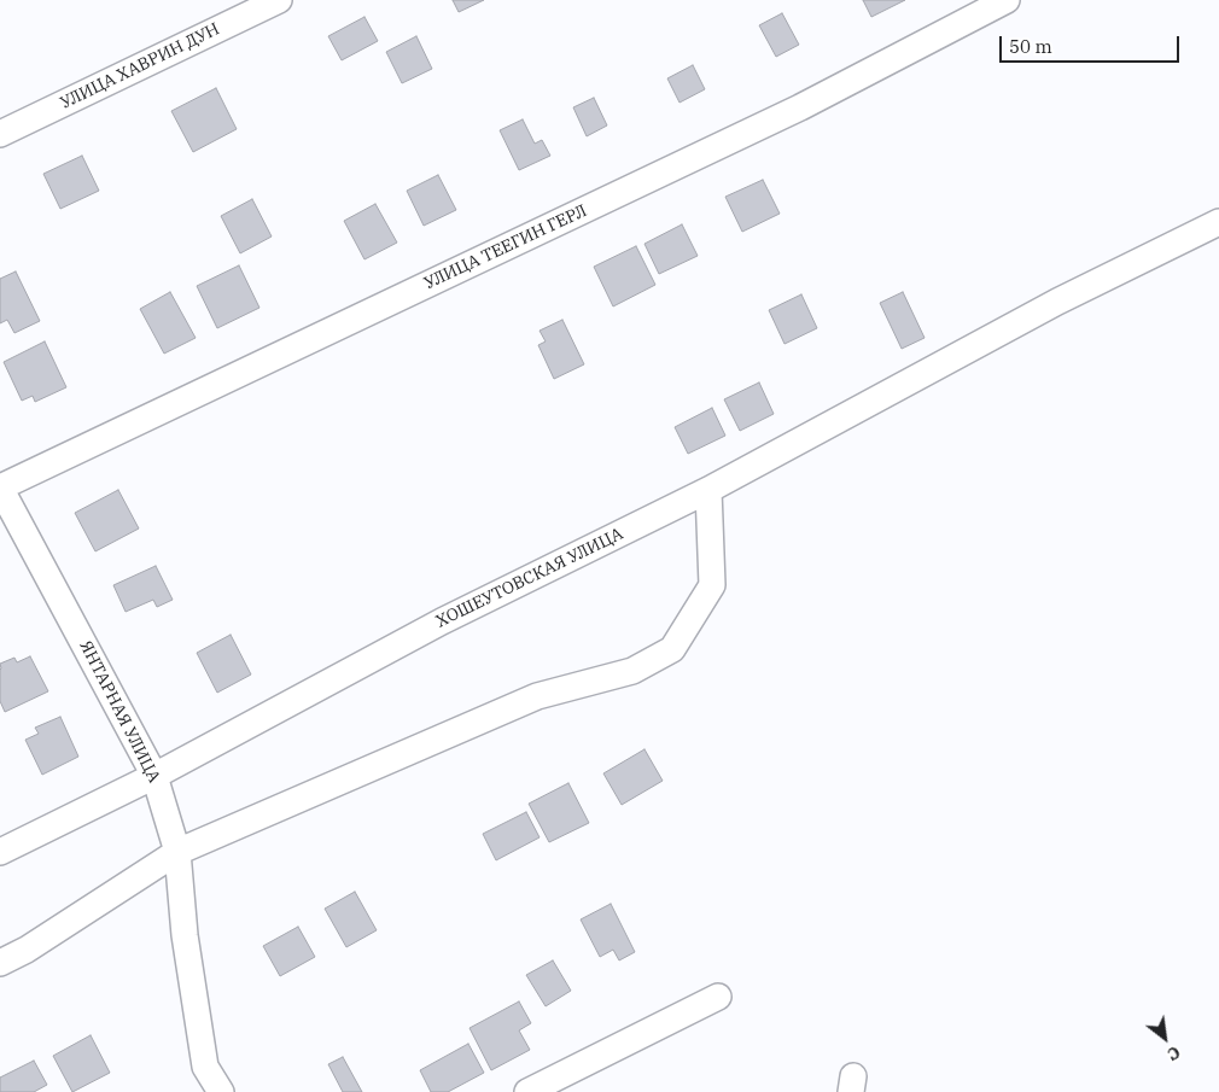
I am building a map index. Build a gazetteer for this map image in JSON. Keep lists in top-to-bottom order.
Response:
{
  "streets": {
    "street": [
      "УЛИЦА ХАВРИН ДУН",
      "УЛИЦА ТЕЕГИН ГЕРЛ",
      "ХОШЕУТОВСКАЯ УЛИЦА",
      "ЯНТАРНАЯ УЛИЦА"
    ]
  },
  "crossings": [
    ["УЛИЦА ТЕЕГИН ГЕРЛ", "ЯНТАРНАЯ УЛИЦА"],
    ["ХОШЕУТОВСКАЯ УЛИЦА", "ЯНТАРНАЯ УЛИЦА"]
  ],
  "scale_bar": "50 m",
  "north": "bottom right"
}
